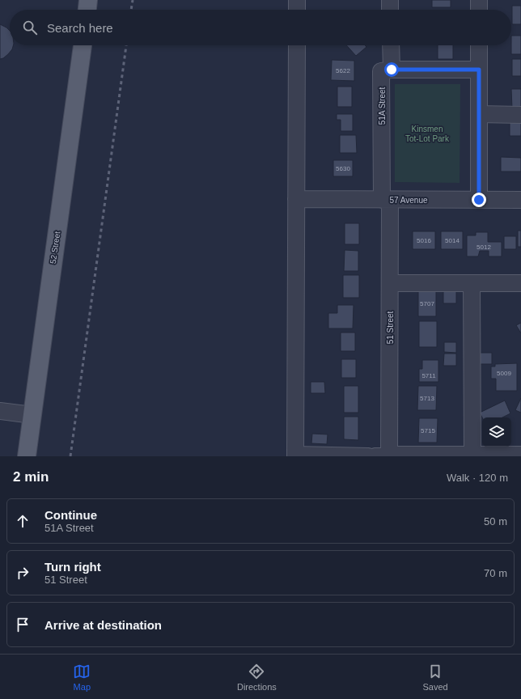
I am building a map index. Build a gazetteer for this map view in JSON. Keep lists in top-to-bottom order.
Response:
{
  "streets": {
    "main road": ["52 Street"],
    "street": ["51A Street", "57 Avenue", "51 Street"]
  },
  "crossings": [
    ["51A Street", "57 Avenue"],
    ["51A Street", "51 Street"],
    ["57 Avenue", "51 Street"]
  ],
  "parks": ["Kinsmen Tot-Lot Park"],
  "house_numbers": [
    "5622",
    "5630",
    "5016",
    "5014",
    "5012",
    "5707",
    "5009",
    "5711",
    "5713",
    "5715"
  ],
  "page": {
    "search": "Search here",
    "heading": ["2 min", "Walk · 120 m"],
    "list": [
      ["Continue", "51A Street", "50 m"],
      ["Turn right", "51 Street", "70 m"],
      "Arrive at destination"
    ],
    "nav": ["Map", "Directions", "Saved"]
  }
}
